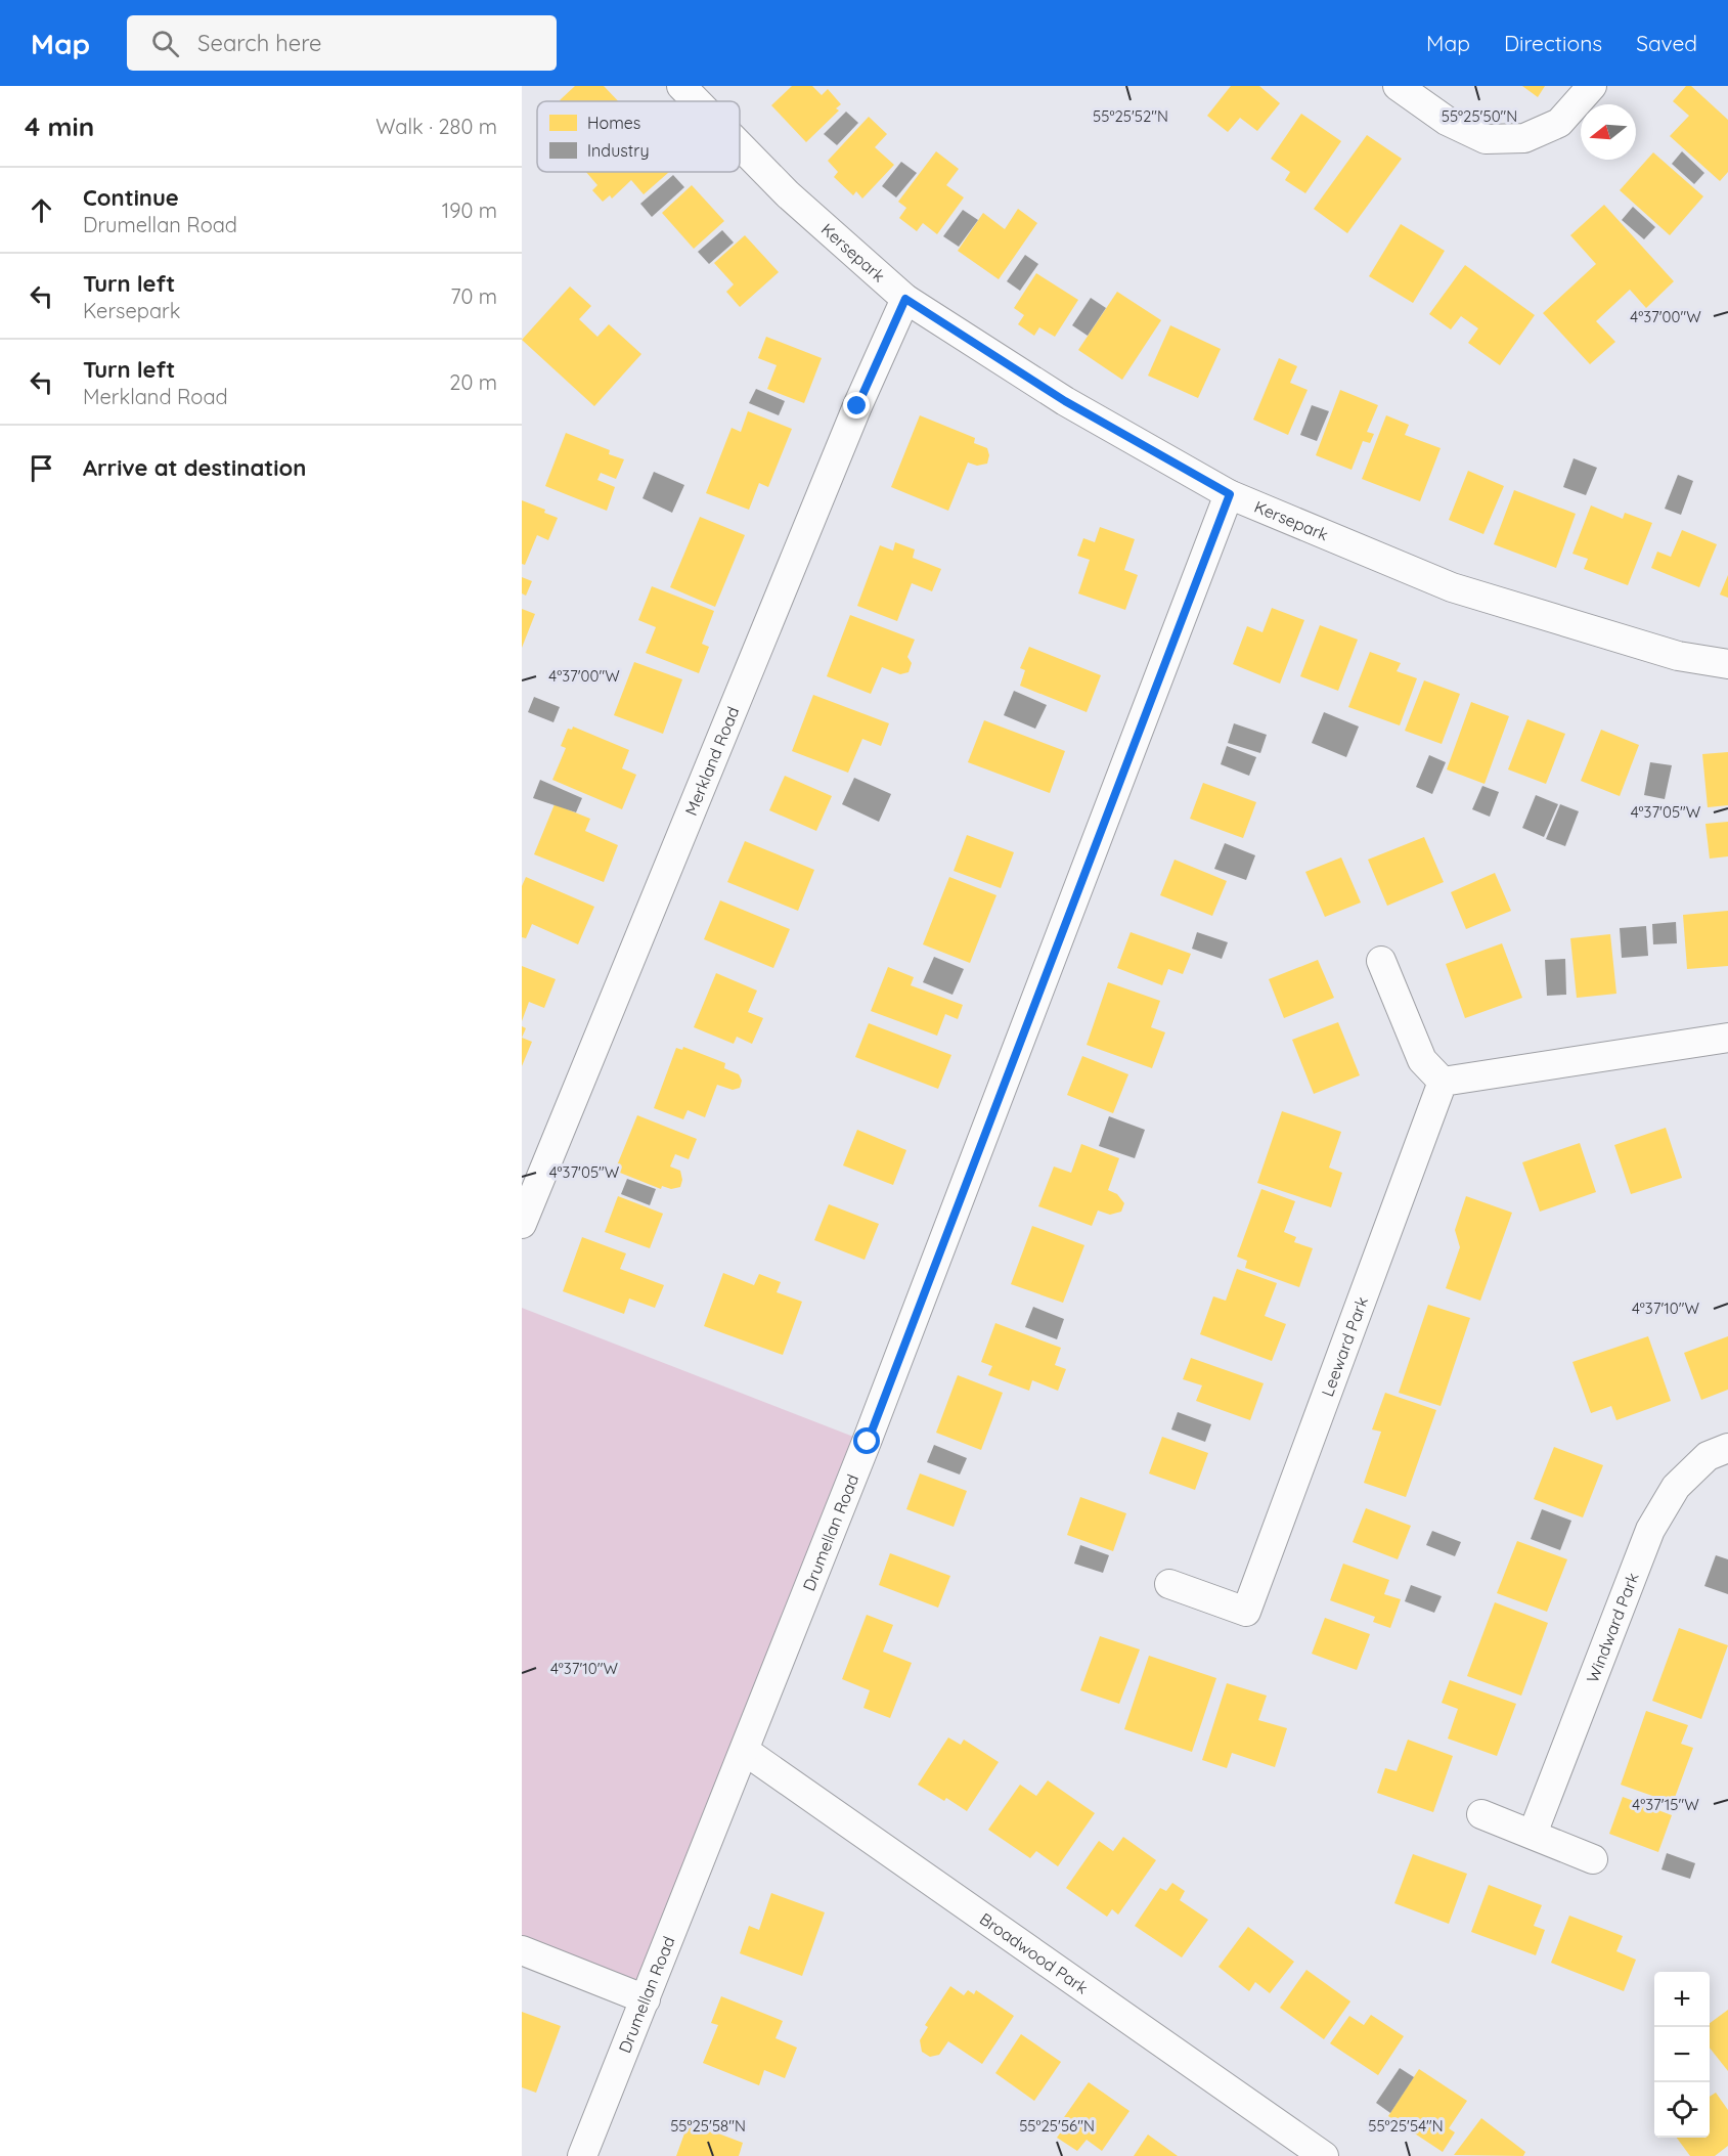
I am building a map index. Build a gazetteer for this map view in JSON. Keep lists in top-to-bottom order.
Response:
{
  "streets": {
    "street": [
      "Kersepark",
      "Merkland Road",
      "Leeward Park",
      "Drumellan Road",
      "Windward Park",
      "Broadwood Park"
    ]
  },
  "crossings": [
    ["Kersepark", "Merkland Road"],
    ["Kersepark", "Drumellan Road"],
    ["Drumellan Road", "Broadwood Park"]
  ],
  "legend": ["Homes", "Industry"],
  "north": "left",
  "page": {
    "header": "Map",
    "search": "Search here",
    "nav": ["Map", "Directions", "Saved"],
    "heading": ["4 min", "Walk · 280 m"],
    "list": [
      ["Continue", "Drumellan Road", "190 m"],
      ["Turn left", "Kersepark", "70 m"],
      ["Turn left", "Merkland Road", "20 m"],
      "Arrive at destination"
    ],
    "map_buttons": ["+", "−"]
  },
  "coordinates": [
    "55°25'52\"N",
    "55°25'50\"N",
    "4°37'00\"W",
    "4°37'05\"W",
    "4°37'10\"W",
    "4°37'15\"W",
    "55°25'58\"N",
    "55°25'56\"N",
    "55°25'54\"N"
  ]
}
